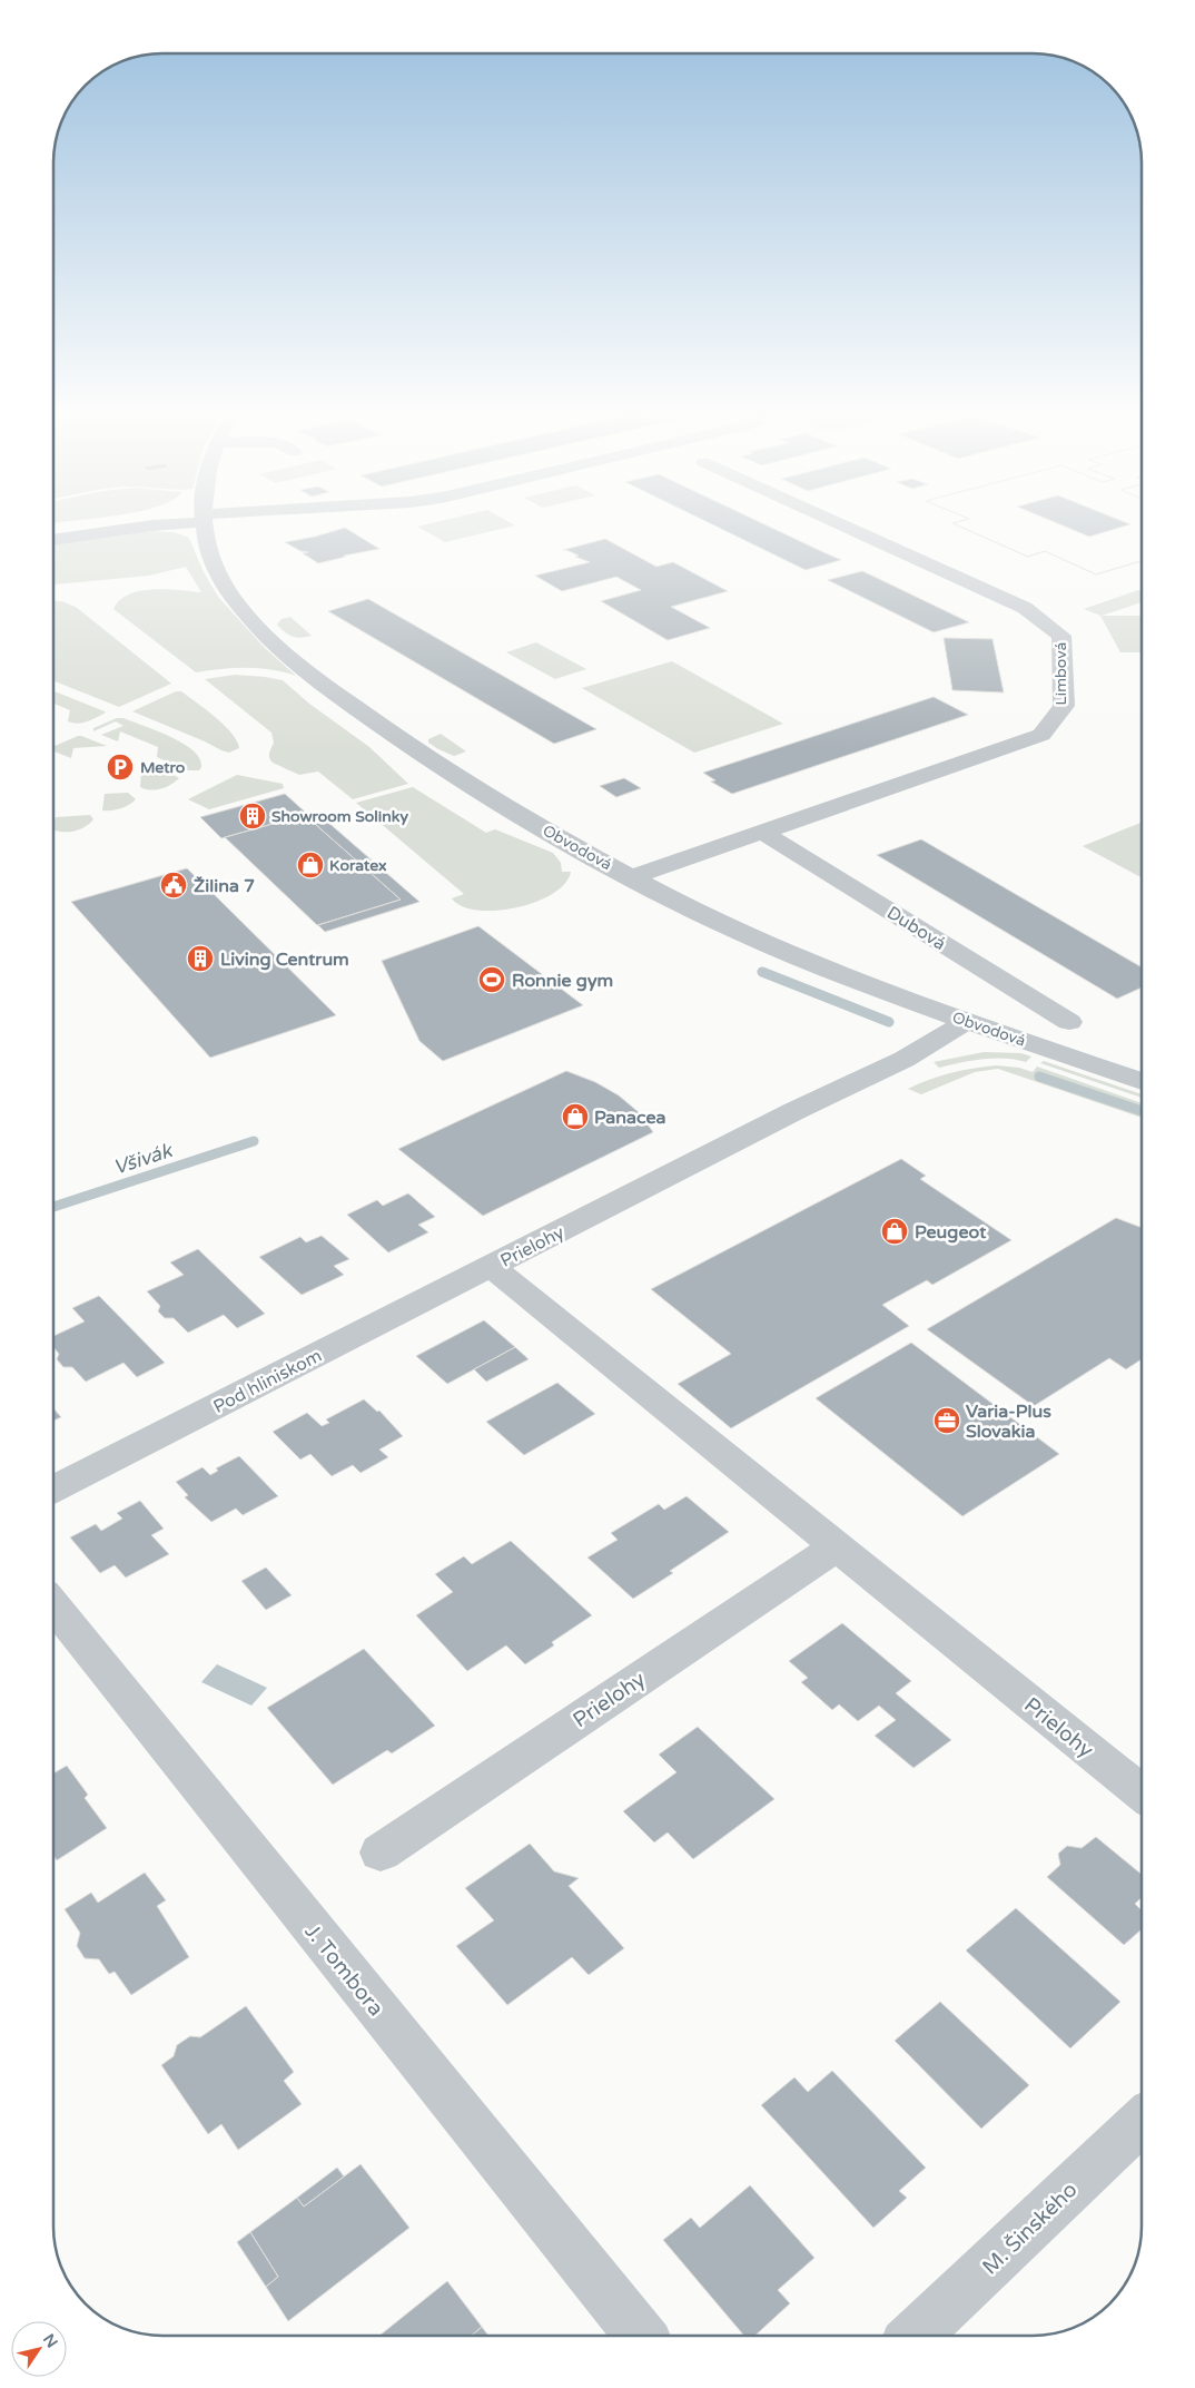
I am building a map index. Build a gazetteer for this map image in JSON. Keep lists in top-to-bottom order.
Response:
{
  "streets": {
    "street": [
      "Limbová",
      "Obvodová",
      "Dubová",
      "Prielohy",
      "Pod hliniskom",
      "J. Tombora",
      "M. Šinského"
    ]
  },
  "crossings": [
    ["Limbová", "Obvodová"],
    ["Limbová", "Dubová"],
    ["Obvodová", "Prielohy"],
    ["Prielohy", "Pod hliniskom"]
  ],
  "water": ["Všivák"],
  "places": {
    "parking": ["Metro"],
    "building": ["Showroom Solinky", "Living Centrum"],
    "shop": ["Koratex", "Panacea", "Peugeot"],
    "public building": ["Žilina 7"],
    "sports": ["Ronnie gym"],
    "office": ["Varia-Plus Slovakia"]
  },
  "north": "top right"
}
